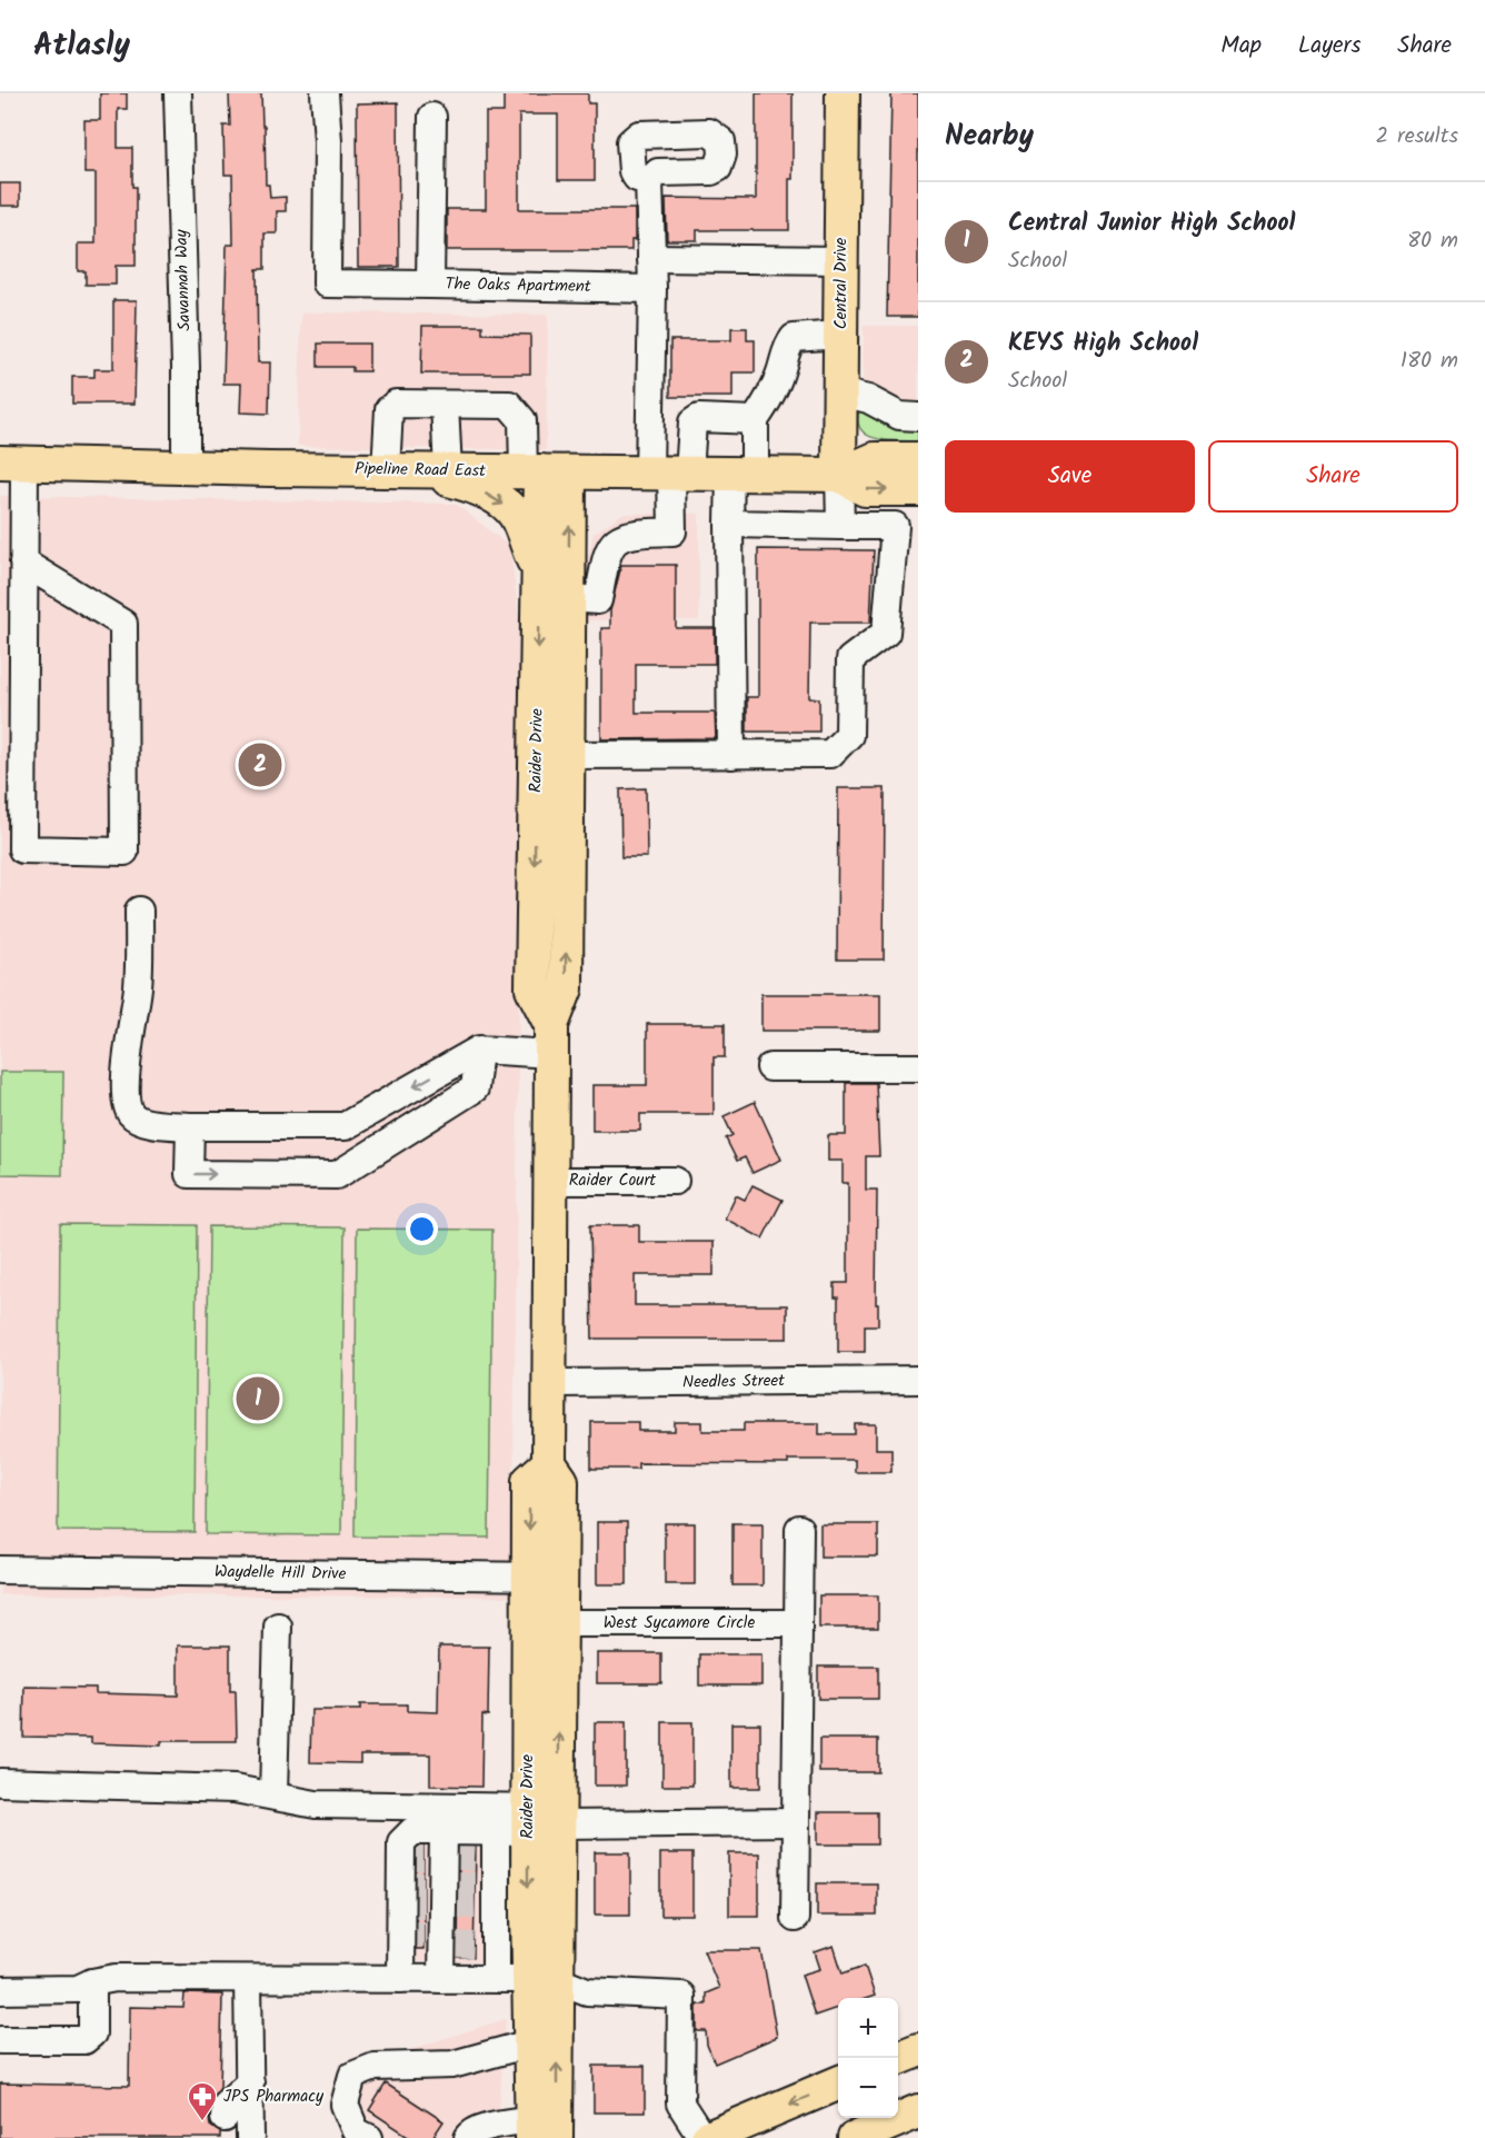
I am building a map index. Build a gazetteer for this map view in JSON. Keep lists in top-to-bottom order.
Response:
{
  "streets": {
    "main road": ["Central Drive", "Pipeline Road East", "Raider Drive"],
    "street": [
      "Savannah Way",
      "The Oaks Apartment",
      "Raider Court",
      "Needles Street",
      "Waydelle Hill Drive",
      "West Sycamore Circle"
    ]
  },
  "crossings": [
    ["Savannah Way", "Pipeline Road East"],
    ["Central Drive", "Pipeline Road East"],
    ["Pipeline Road East", "Raider Drive"],
    ["Raider Drive", "Raider Court"],
    ["Raider Drive", "Needles Street"],
    ["Raider Drive", "Waydelle Hill Drive"],
    ["Raider Drive", "West Sycamore Circle"]
  ],
  "places": {
    "pharmacy": ["JPS Pharmacy"]
  },
  "page": {
    "header": "Atlasly",
    "nav": ["Map", "Layers", "Share"],
    "heading": ["Nearby", "2 results"],
    "list": [
      {
        "mark": "1",
        "name": "Central Junior High School",
        "note": "School",
        "value": "80 m"
      },
      {
        "mark": "2",
        "name": "KEYS High School",
        "note": "School",
        "value": "180 m"
      }
    ],
    "buttons": ["Save", "Share"],
    "pins": ["2", "1"],
    "map_buttons": ["+", "−"]
  }
}
